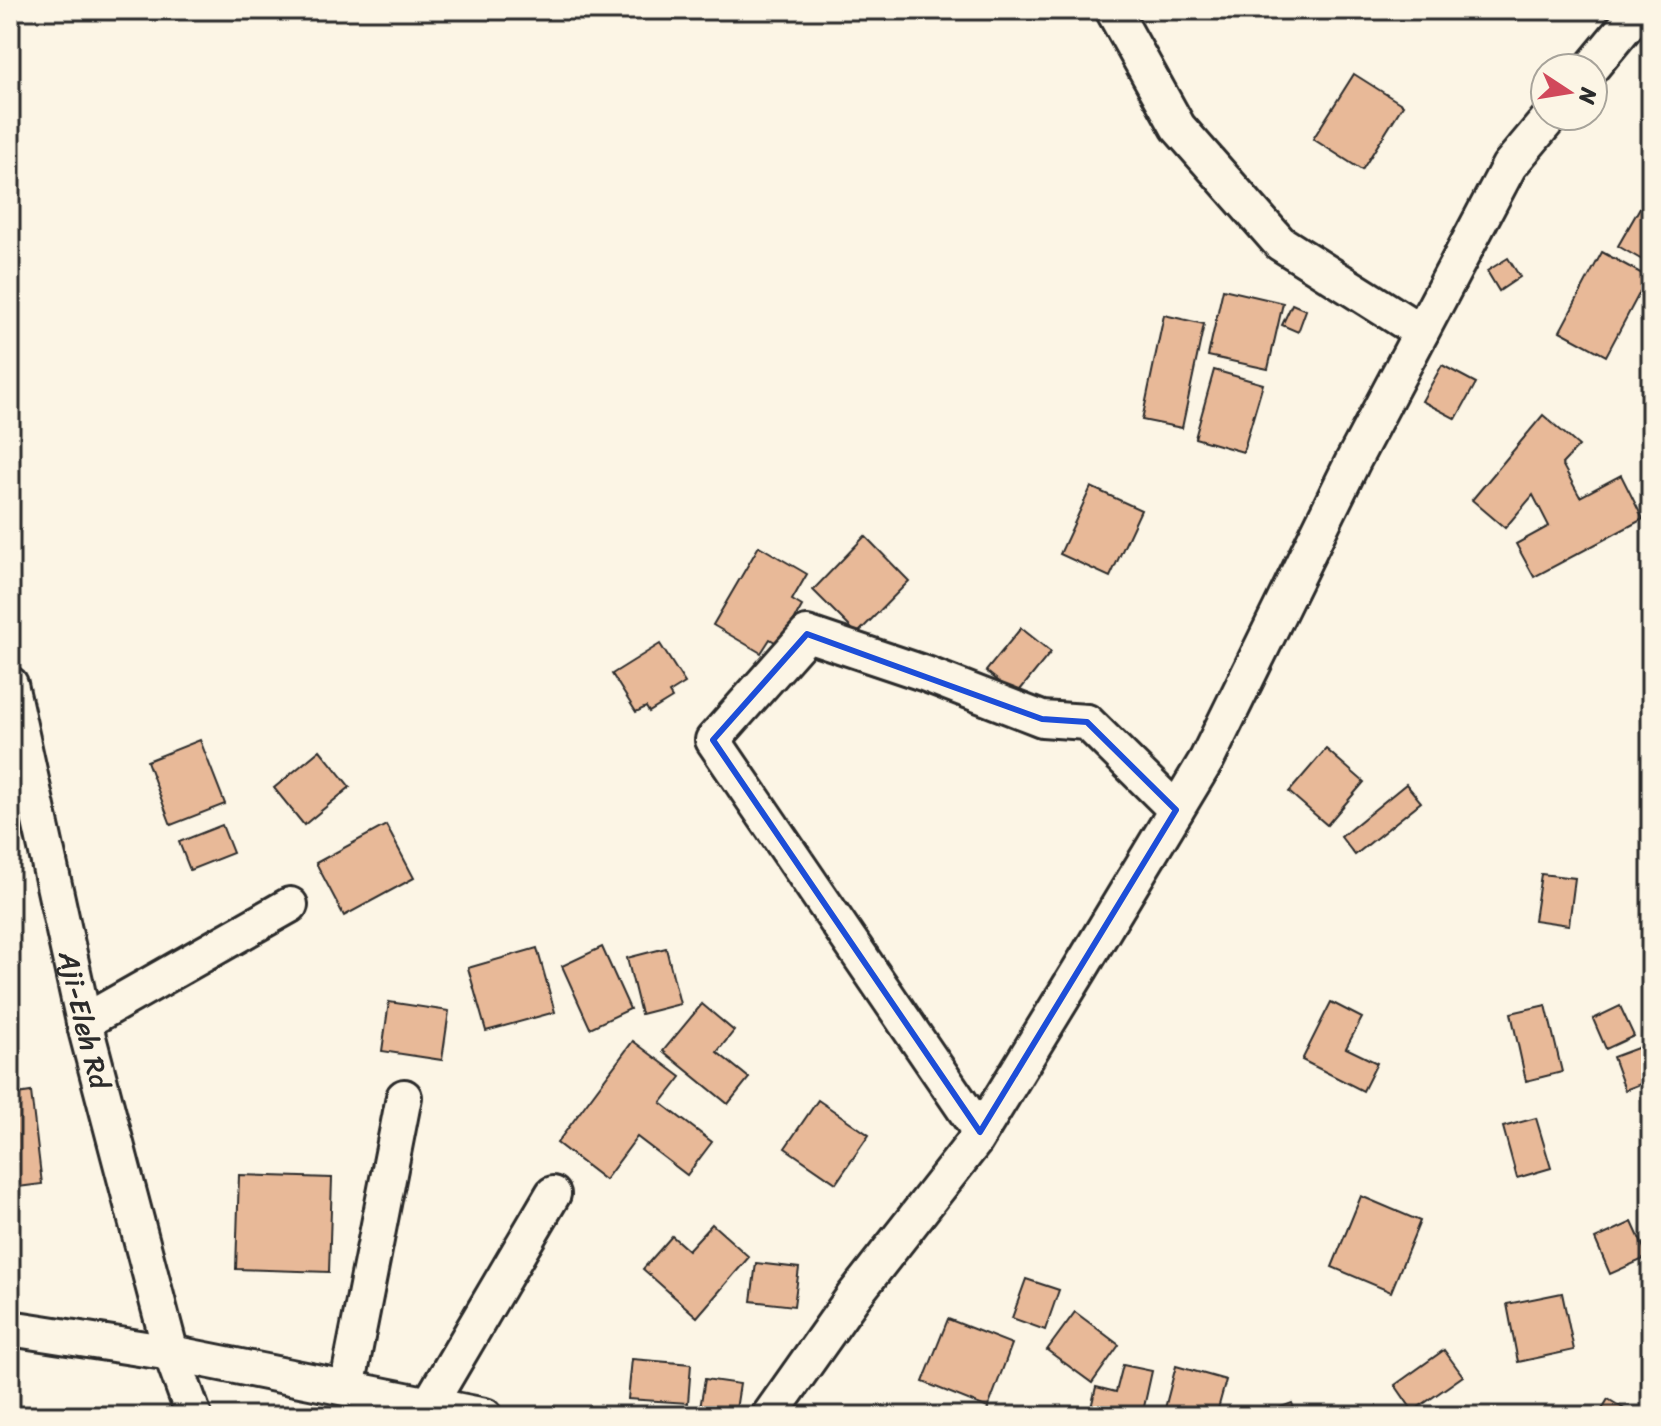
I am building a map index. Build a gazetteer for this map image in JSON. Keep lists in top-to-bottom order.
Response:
{
  "streets": {
    "street": ["Aji-Eleh Rd"]
  },
  "north": "right"
}
